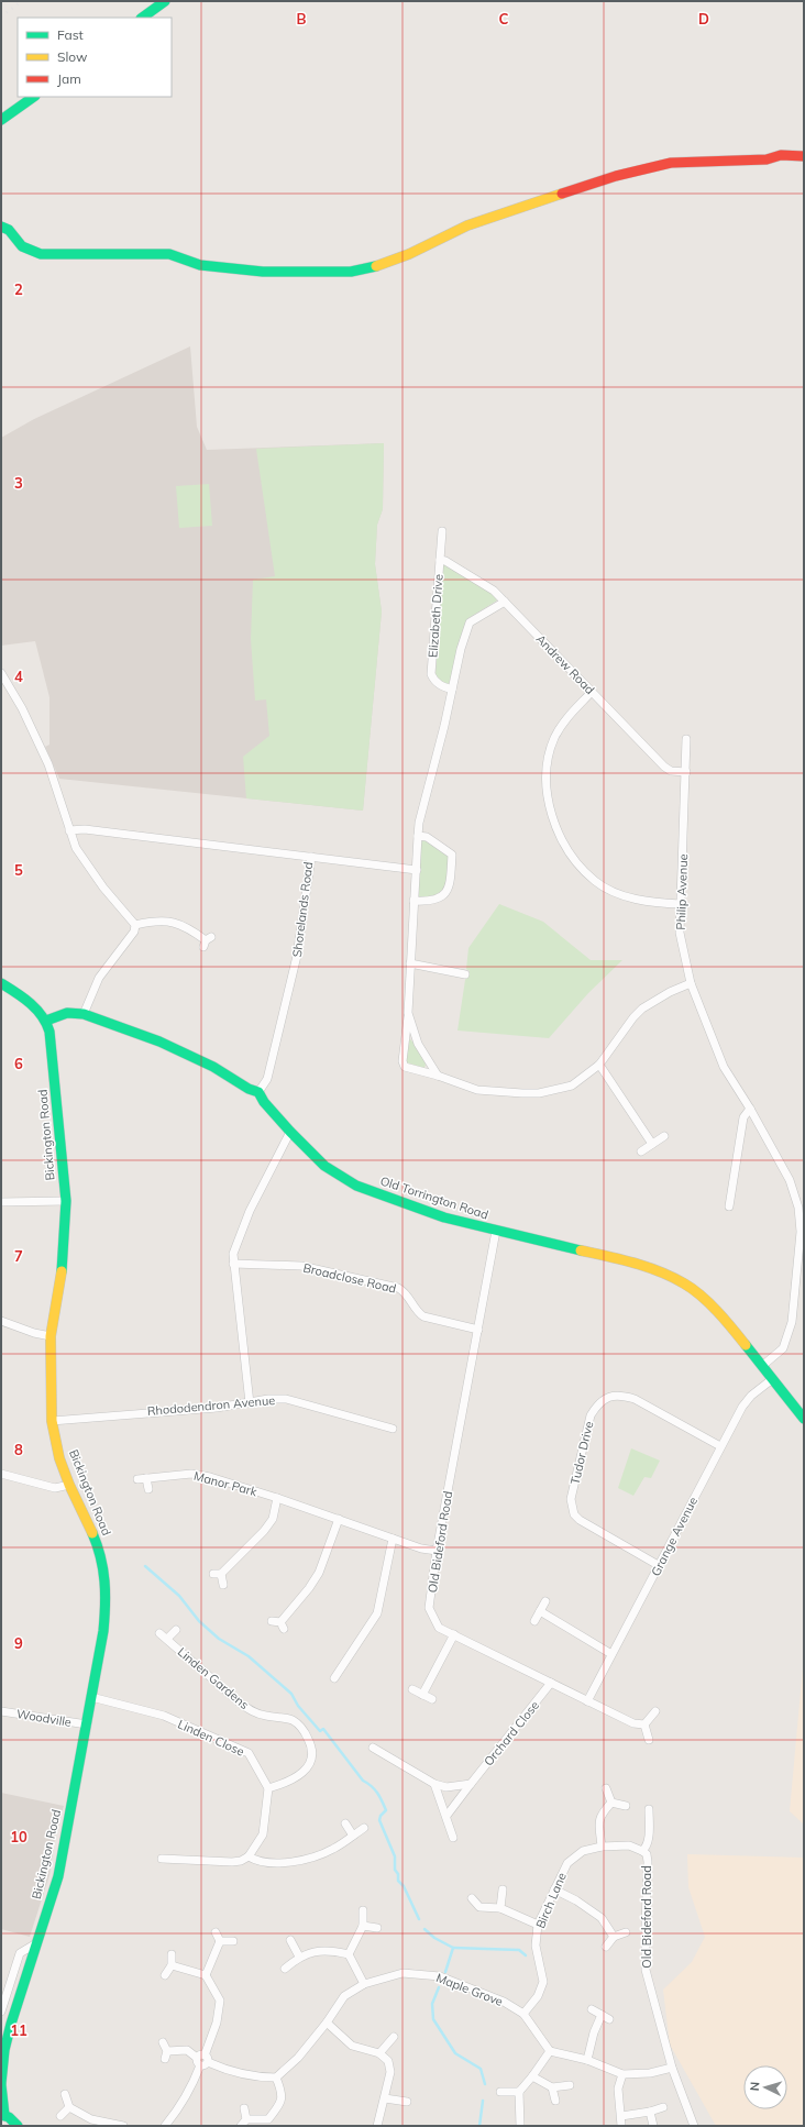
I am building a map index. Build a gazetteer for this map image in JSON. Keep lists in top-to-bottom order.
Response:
{
  "streets": {
    "street": [
      "Elizabeth Drive",
      "Andrew Road",
      "Philip Avenue",
      "Shorelands Road",
      "Bickington Road",
      "Old Torrington Road",
      "Broadclose Road",
      "Rhododendron Avenue",
      "Tudor Drive",
      "Manor Park",
      "Grange Avenue",
      "Old Bideford Road",
      "Linden Gardens",
      "Woodville",
      "Orchard Close",
      "Linden Close",
      "Birch Lane",
      "Maple Grove"
    ]
  },
  "crossings": [
    ["Elizabeth Drive", "Andrew Road"],
    ["Andrew Road", "Philip Avenue"],
    ["Philip Avenue", "Old Torrington Road"],
    ["Shorelands Road", "Old Torrington Road"],
    ["Bickington Road", "Old Torrington Road"],
    ["Bickington Road", "Rhododendron Avenue"],
    ["Bickington Road", "Woodville"],
    ["Bickington Road", "Linden Close"],
    ["Old Torrington Road", "Grange Avenue"],
    ["Old Torrington Road", "Old Bideford Road"],
    ["Broadclose Road", "Old Bideford Road"],
    ["Tudor Drive", "Grange Avenue"],
    ["Manor Park", "Old Bideford Road"],
    ["Grange Avenue", "Old Bideford Road"],
    ["Old Bideford Road", "Orchard Close"],
    ["Old Bideford Road", "Birch Lane"],
    ["Linden Gardens", "Linden Close"],
    ["Birch Lane", "Maple Grove"]
  ],
  "legend": ["Fast", "Slow", "Jam"],
  "north": "left",
  "grid": {
    "columns": ["B", "C", "D"],
    "rows": [
      "2",
      "3",
      "4",
      "5",
      "6",
      "7",
      "8",
      "9",
      "10",
      "11"
    ]
  }
}
